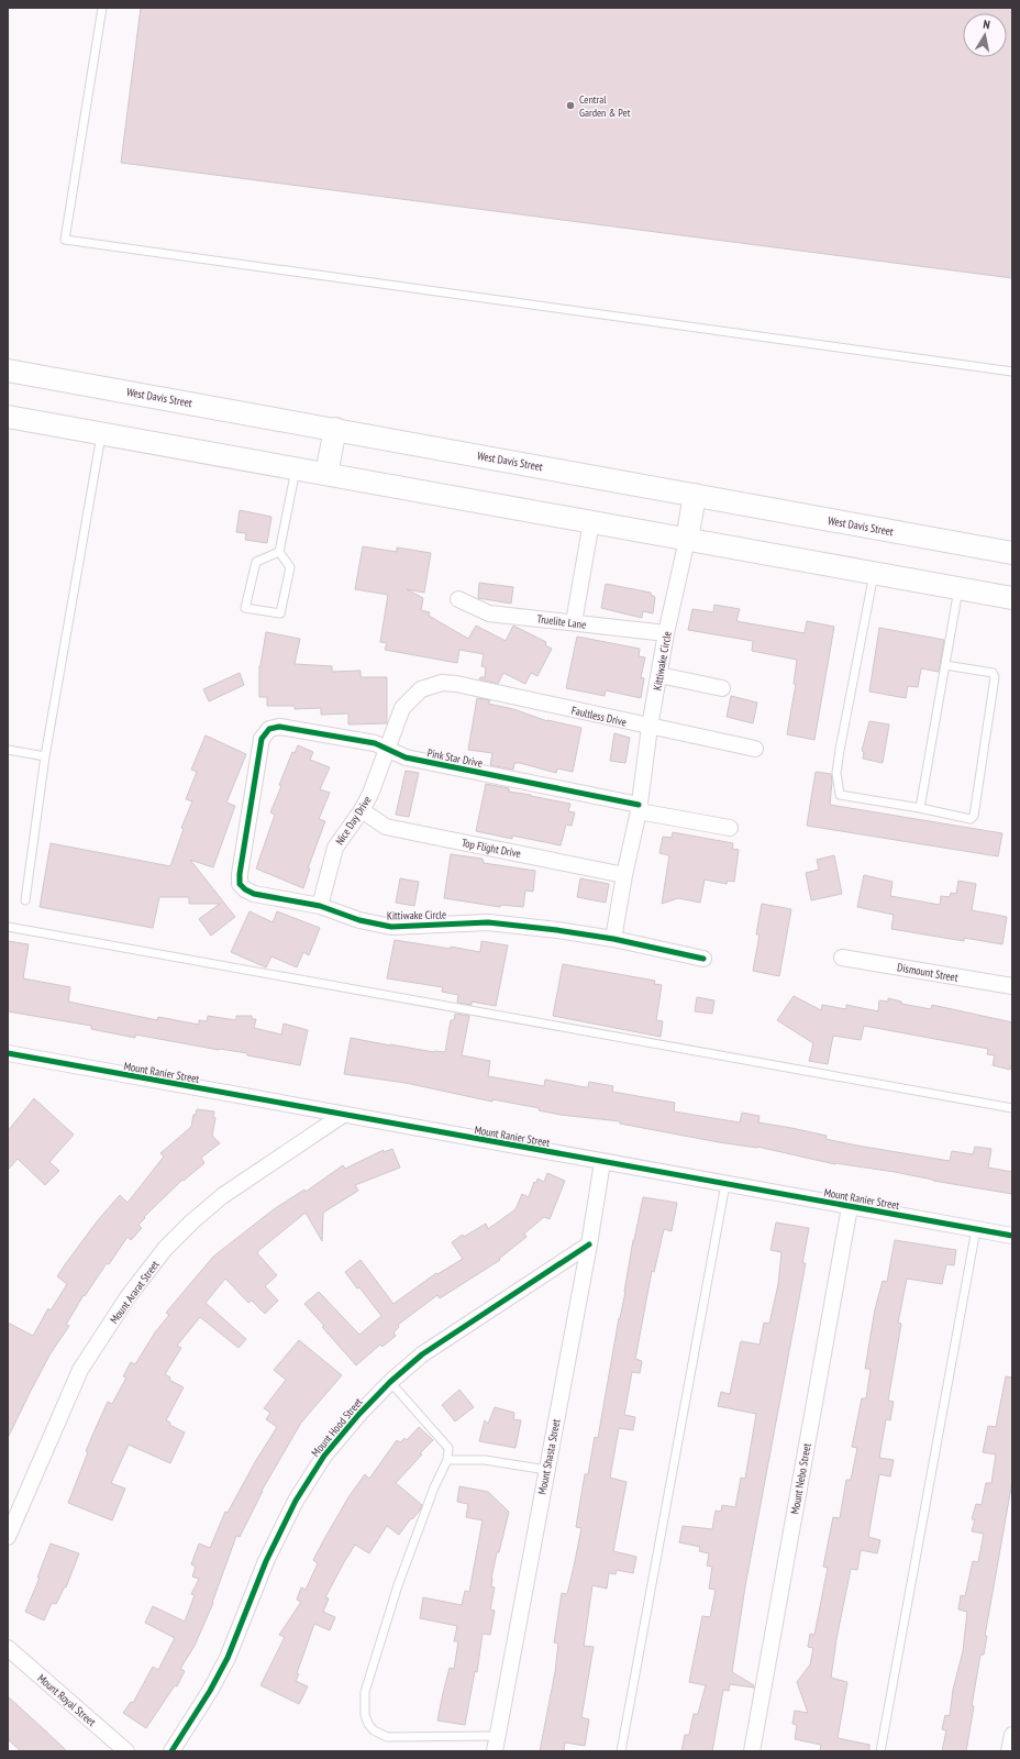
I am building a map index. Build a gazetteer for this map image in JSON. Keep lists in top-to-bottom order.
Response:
{
  "streets": {
    "main road": ["West Davis Street"],
    "street": [
      "Truelite Lane",
      "Kittiwake Circle",
      "Faultless Drive",
      "Pink Star Drive",
      "Nice Day Drive",
      "Top Flight Drive",
      "Dismount Street",
      "Mount Ranier Street",
      "Mount Ararat Street",
      "Mount Hood Street",
      "Mount Shasta Street",
      "Mount Nebo Street",
      "Mount Royal Street"
    ]
  },
  "crossings": [
    ["Truelite Lane", "Kittiwake Circle"],
    ["Kittiwake Circle", "Faultless Drive"],
    ["Kittiwake Circle", "Pink Star Drive"],
    ["Kittiwake Circle", "Nice Day Drive"],
    ["Kittiwake Circle", "Top Flight Drive"],
    ["Faultless Drive", "Nice Day Drive"],
    ["Pink Star Drive", "Nice Day Drive"],
    ["Nice Day Drive", "Top Flight Drive"],
    ["Mount Ranier Street", "Mount Ararat Street"],
    ["Mount Ranier Street", "Mount Shasta Street"],
    ["Mount Ranier Street", "Mount Nebo Street"],
    ["Mount Hood Street", "Mount Shasta Street"]
  ],
  "places": ["Central Garden & Pet"],
  "north": "top"
}
